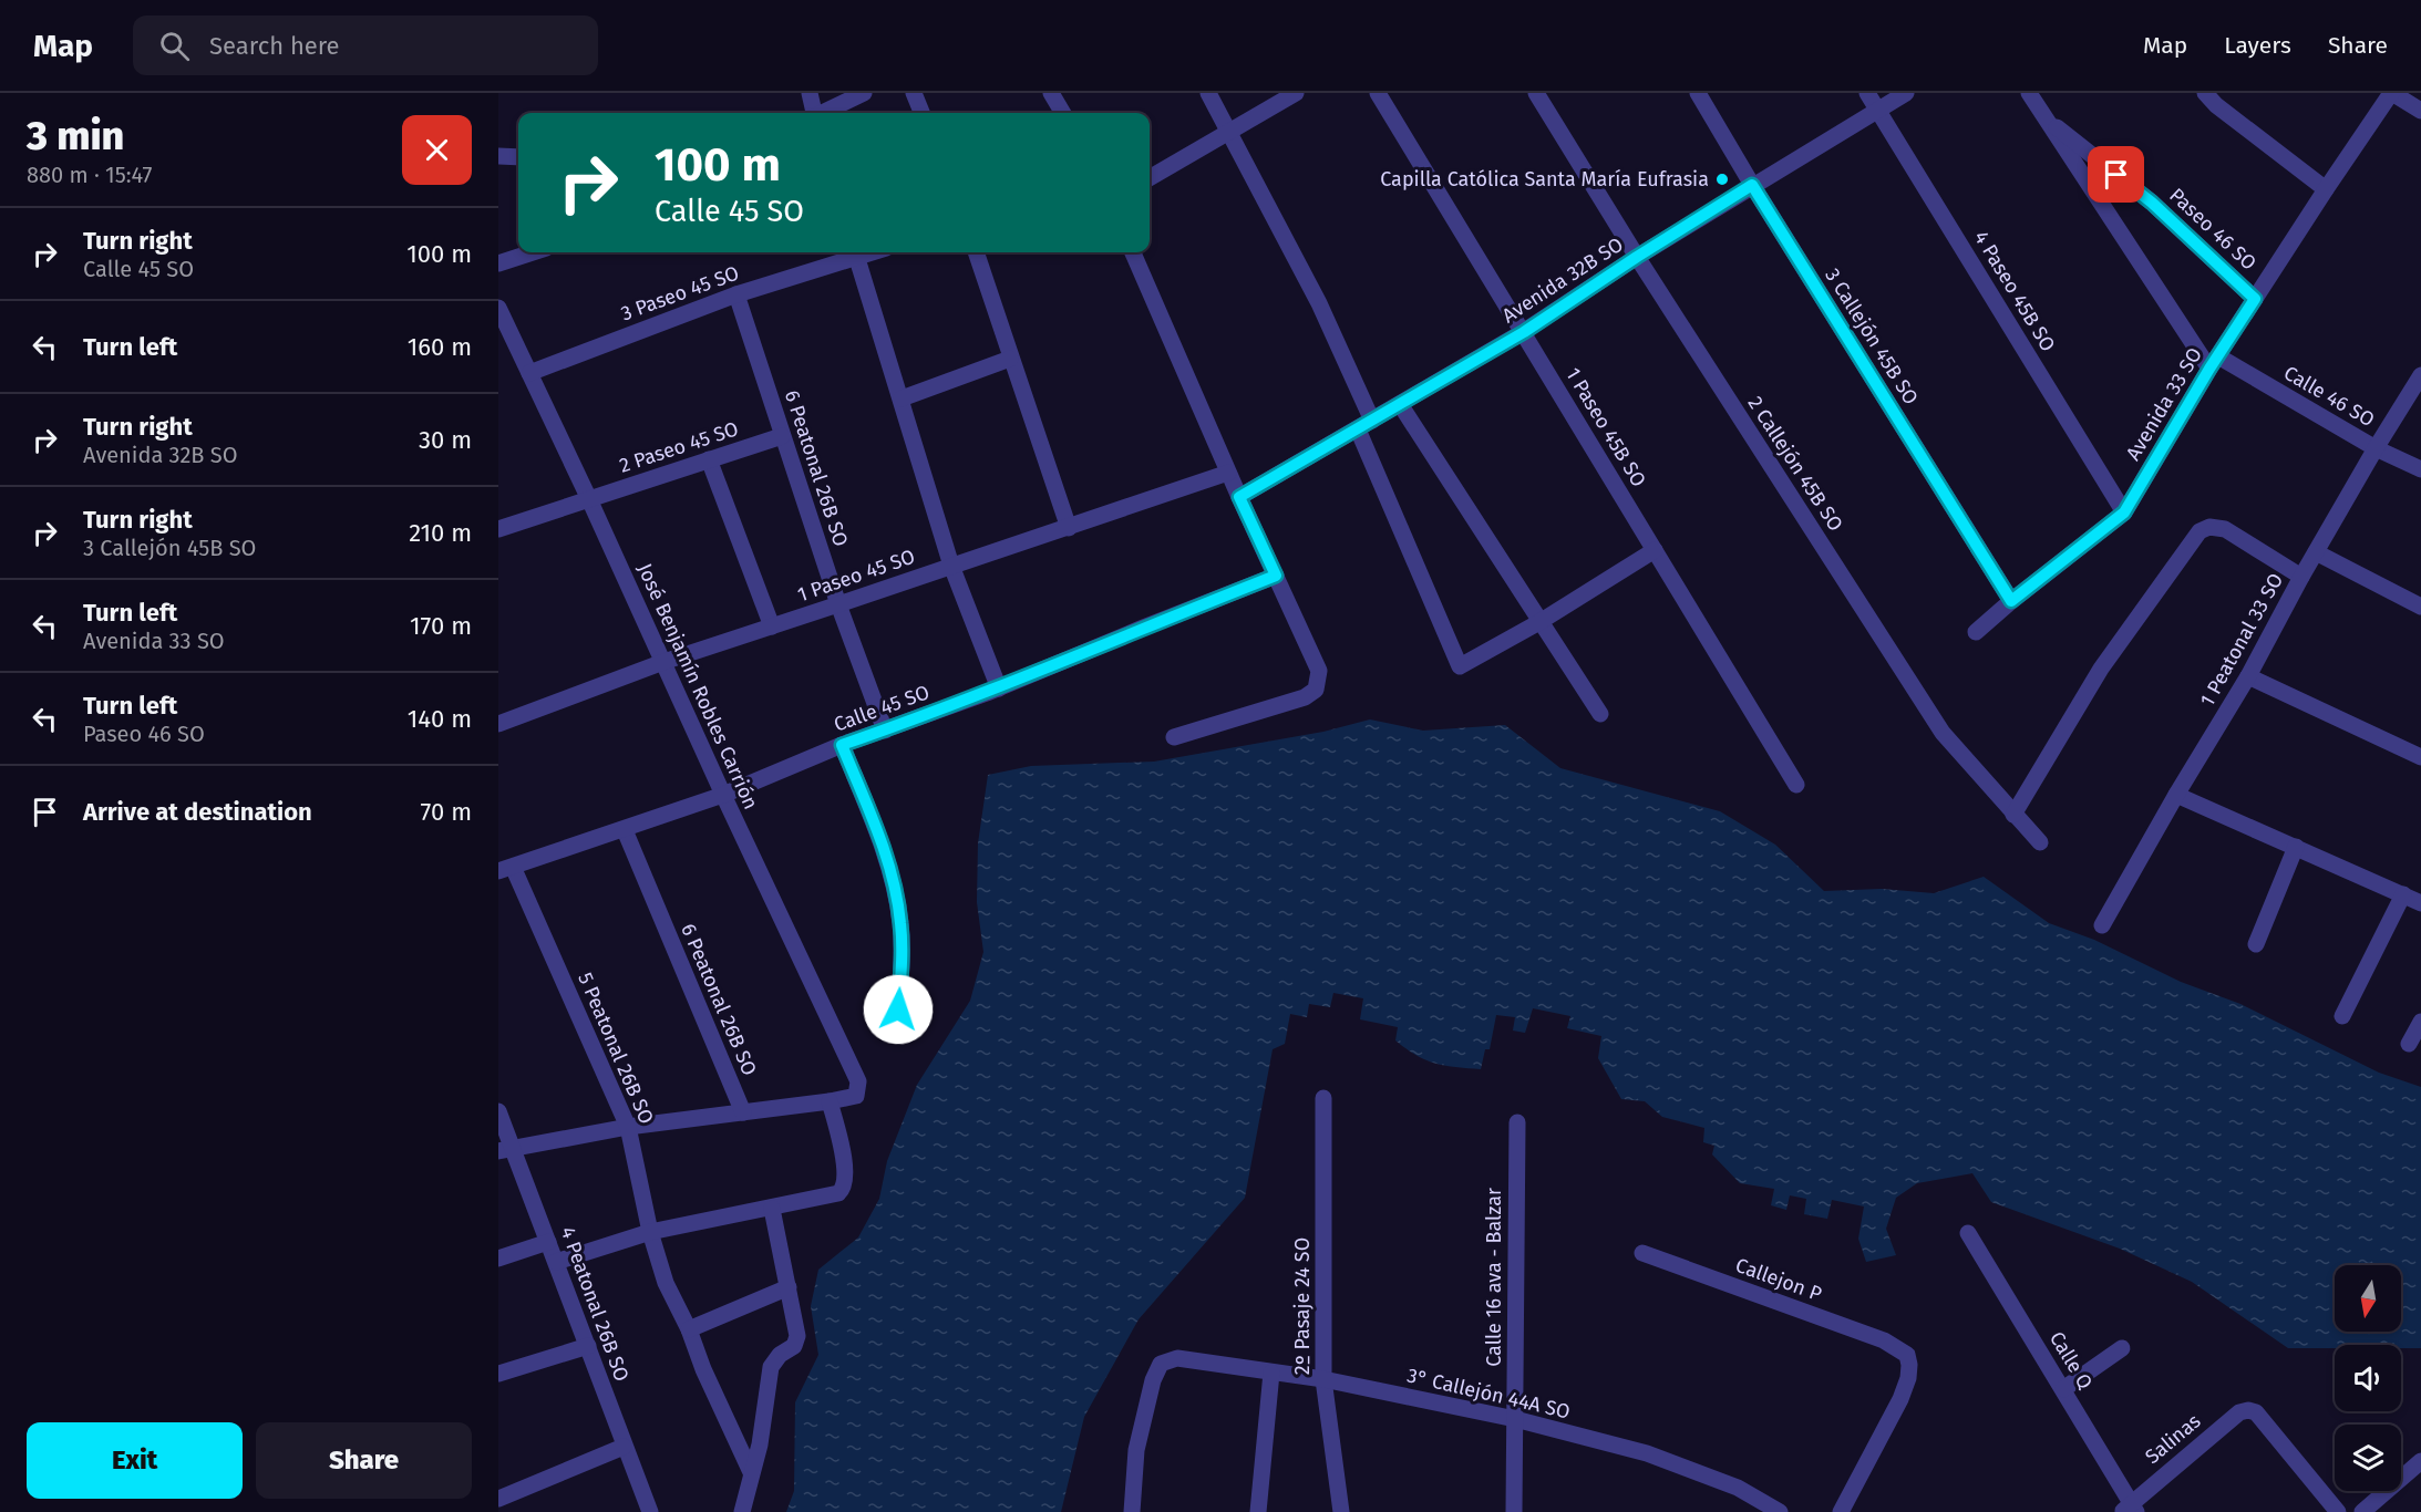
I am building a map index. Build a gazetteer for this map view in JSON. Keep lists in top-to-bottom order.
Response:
{
  "streets": {
    "street": [
      "Paseo 46 SO",
      "Avenida 32B SO",
      "4 Paseo 45B SO",
      "3 Paseo 45 SO",
      "3 Callejón 45B SO",
      "Calle 46 SO",
      "Avenida 33 SO",
      "1 Paseo 45B SO",
      "2 Paseo 45 SO",
      "2 Callejón 45B SO",
      "6 Peatonal 26B SO",
      "1 Paseo 45 SO",
      "1 Peatonal 33 SO",
      "José Benjamín Robles Carrión",
      "Calle 45 SO",
      "5 Peatonal 26B SO",
      "Calle 16 ava - Balzar",
      "Callejon P",
      "4 Peatonal 26B SO",
      "2º Pasaje 24 SO",
      "Calle Q",
      "3° Callejón 44A SO",
      "Salinas"
    ]
  },
  "crossings": [
    ["Paseo 46 SO", "Calle 46 SO"],
    ["Paseo 46 SO", "Avenida 33 SO"],
    ["Avenida 32B SO", "4 Paseo 45B SO"],
    ["Avenida 32B SO", "3 Callejón 45B SO"],
    ["Avenida 32B SO", "1 Paseo 45B SO"],
    ["Avenida 32B SO", "2 Callejón 45B SO"],
    ["4 Paseo 45B SO", "Avenida 33 SO"],
    ["3 Paseo 45 SO", "6 Peatonal 26B SO"],
    ["3 Paseo 45 SO", "José Benjamín Robles Carrión"],
    ["3 Callejón 45B SO", "Avenida 33 SO"],
    ["Calle 46 SO", "Avenida 33 SO"],
    ["Calle 46 SO", "1 Peatonal 33 SO"],
    ["2 Paseo 45 SO", "6 Peatonal 26B SO"],
    ["2 Paseo 45 SO", "José Benjamín Robles Carrión"],
    ["6 Peatonal 26B SO", "1 Paseo 45 SO"],
    ["6 Peatonal 26B SO", "Calle 45 SO"],
    ["1 Paseo 45 SO", "José Benjamín Robles Carrión"],
    ["José Benjamín Robles Carrión", "Calle 45 SO"],
    ["Calle 45 SO", "5 Peatonal 26B SO"],
    ["Calle 16 ava - Balzar", "3° Callejón 44A SO"],
    ["2º Pasaje 24 SO", "3° Callejón 44A SO"],
    ["Calle Q", "Salinas"]
  ],
  "places": ["Capilla Católica Santa María Eufrasia"],
  "north": "bottom",
  "page": {
    "header": "Map",
    "search": "Search here",
    "nav": ["Map", "Layers", "Share"],
    "heading": ["3 min", "880 m · 15:47"],
    "turn": ["100 m", "Calle 45 SO"],
    "list": [
      {
        "name": "Turn right",
        "note": "Calle 45 SO",
        "value": "100 m"
      },
      {
        "name": "Turn left",
        "value": "160 m"
      },
      {
        "name": "Turn right",
        "note": "Avenida 32B SO",
        "value": "30 m"
      },
      {
        "name": "Turn right",
        "note": "3 Callejón 45B SO",
        "value": "210 m"
      },
      {
        "name": "Turn left",
        "note": "Avenida 33 SO",
        "value": "170 m"
      },
      {
        "name": "Turn left",
        "note": "Paseo 46 SO",
        "value": "140 m"
      },
      {
        "name": "Arrive at destination",
        "value": "70 m"
      }
    ],
    "buttons": ["Exit", "Share"]
  }
}
